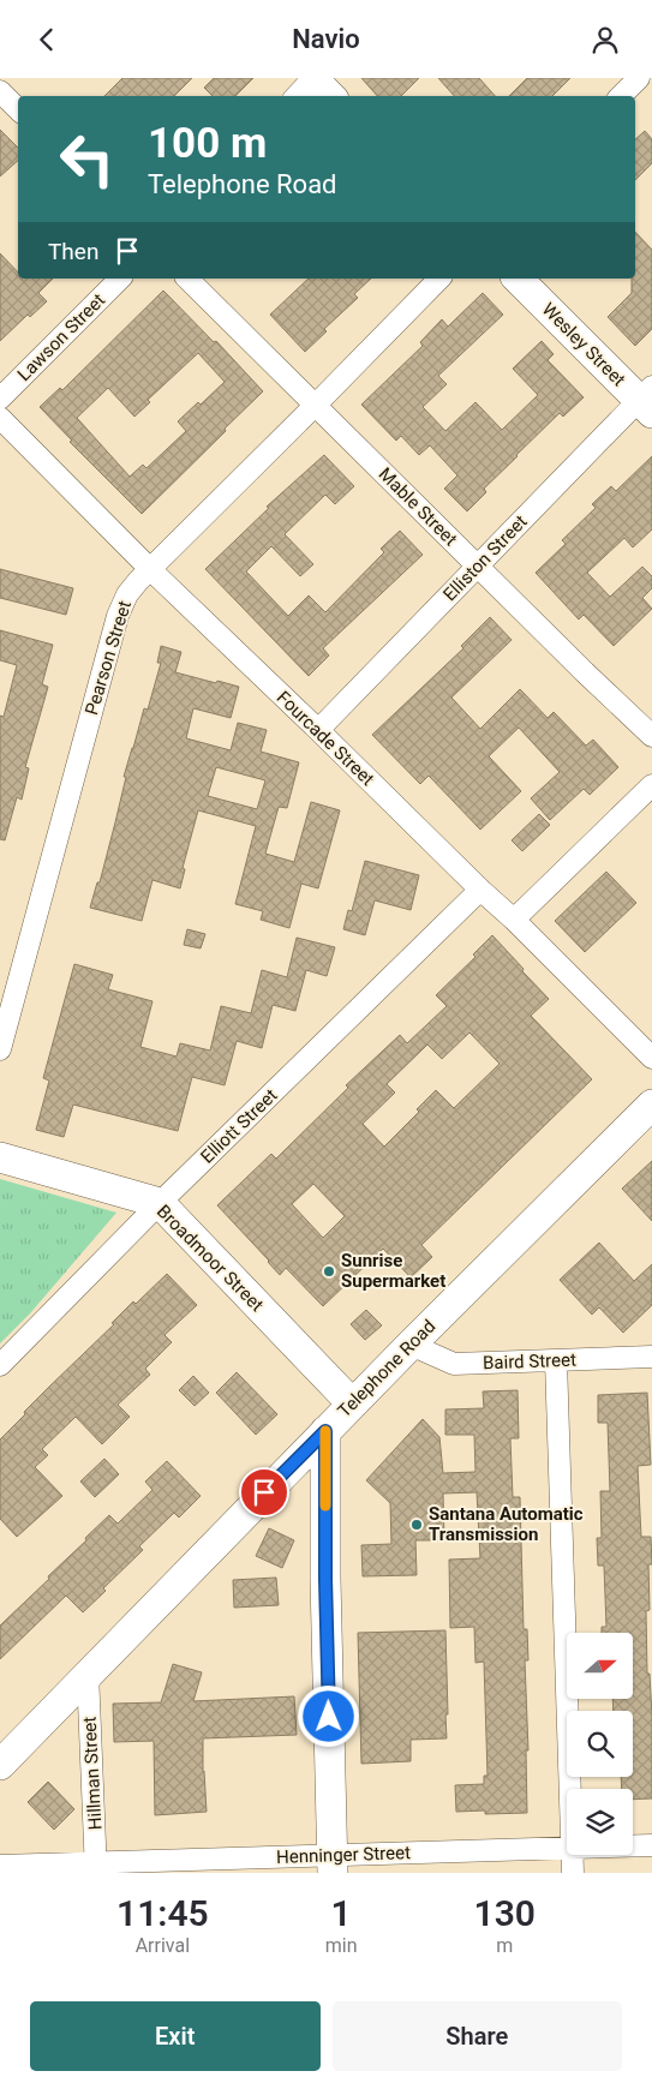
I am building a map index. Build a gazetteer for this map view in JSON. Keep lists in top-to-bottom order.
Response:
{
  "streets": {
    "main road": ["Wesley Street", "Broadmoor Street", "Telephone Road"],
    "street": [
      "Lawson Street",
      "Mable Street",
      "Elliston Street",
      "Pearson Street",
      "Fourcade Street",
      "Elliott Street",
      "Baird Street",
      "Hillman Street",
      "Henninger Street"
    ]
  },
  "crossings": [
    ["Wesley Street", "Elliston Street"],
    ["Mable Street", "Elliston Street"],
    ["Mable Street", "Pearson Street"],
    ["Elliston Street", "Fourcade Street"],
    ["Pearson Street", "Fourcade Street"],
    ["Fourcade Street", "Elliott Street"],
    ["Elliott Street", "Broadmoor Street"],
    ["Broadmoor Street", "Telephone Road"],
    ["Baird Street", "Telephone Road"],
    ["Telephone Road", "Hillman Street"],
    ["Hillman Street", "Henninger Street"]
  ],
  "places": ["Sunrise Supermarket", "Santana Automatic Transmission"],
  "north": "right",
  "page": {
    "header": "Navio",
    "turn": ["100 m", "Telephone Road"],
    "then": "Then",
    "eta": [
      "11:45",
      "Arrival",
      "1",
      "min",
      "130",
      "m"
    ],
    "buttons": ["Exit", "Share"]
  }
}
